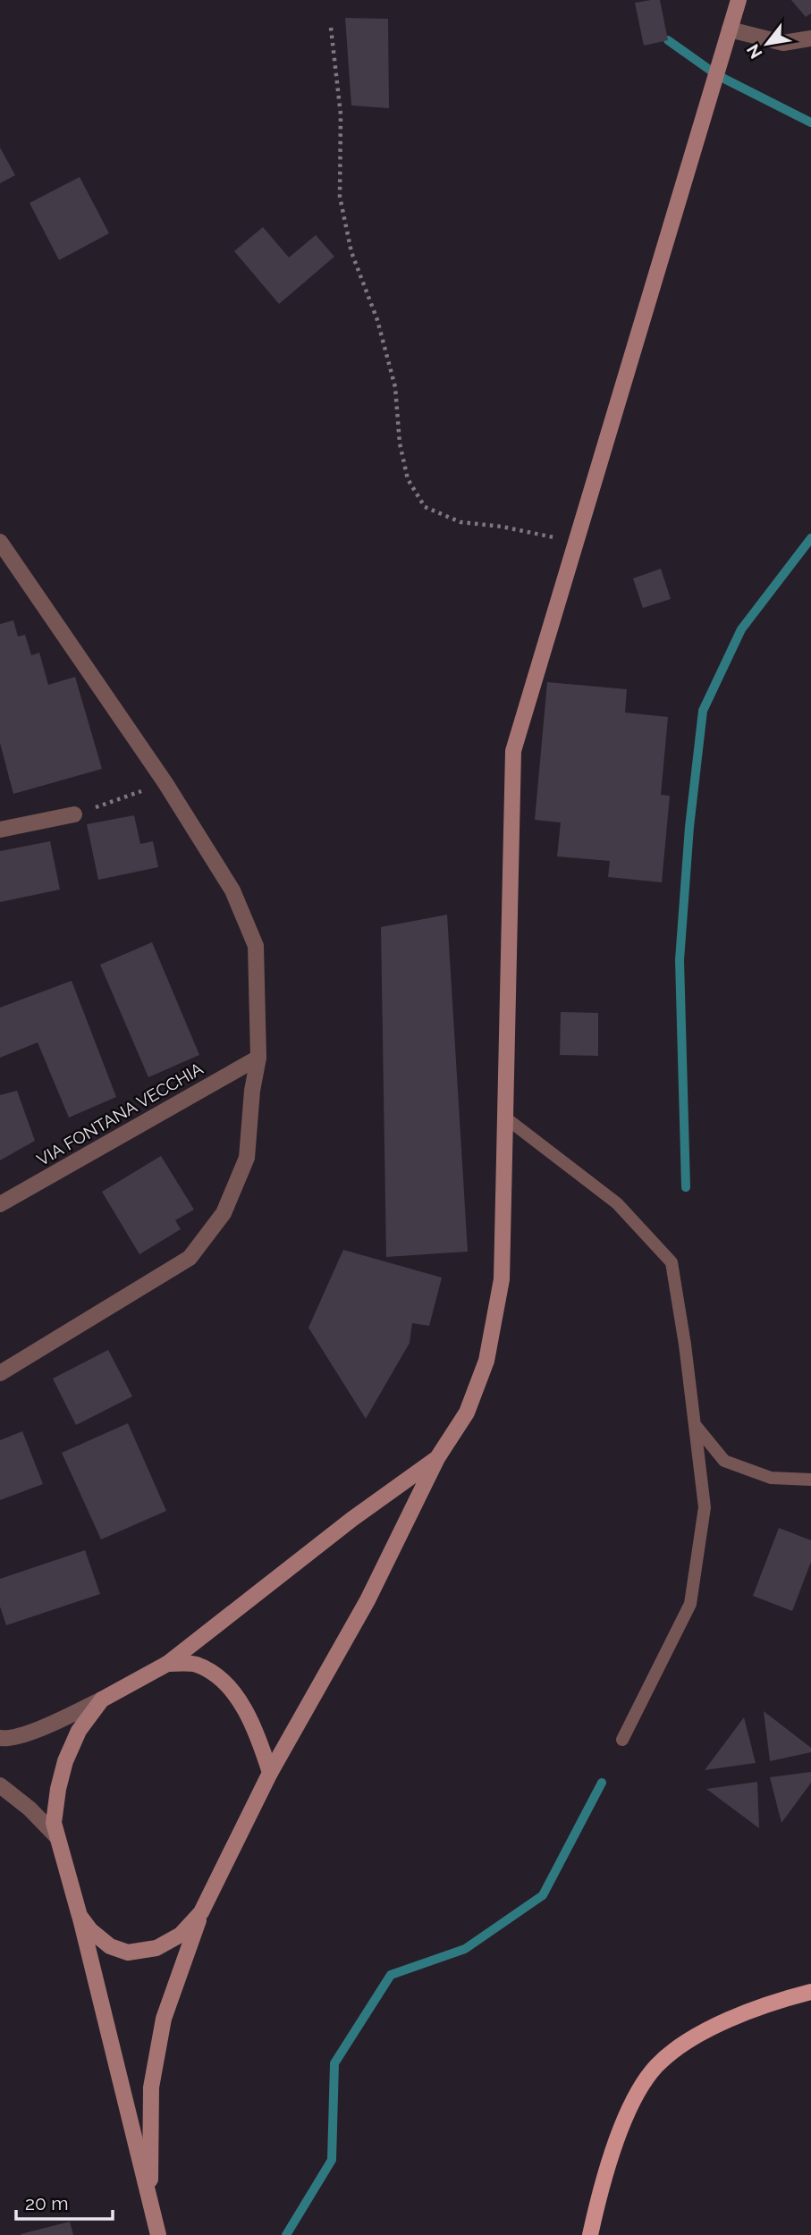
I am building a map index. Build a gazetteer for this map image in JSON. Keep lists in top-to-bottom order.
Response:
{
  "streets": {
    "street": ["VIA FONTANA VECCHIA"]
  },
  "scale_bar": "20 m",
  "north": "bottom left"
}
